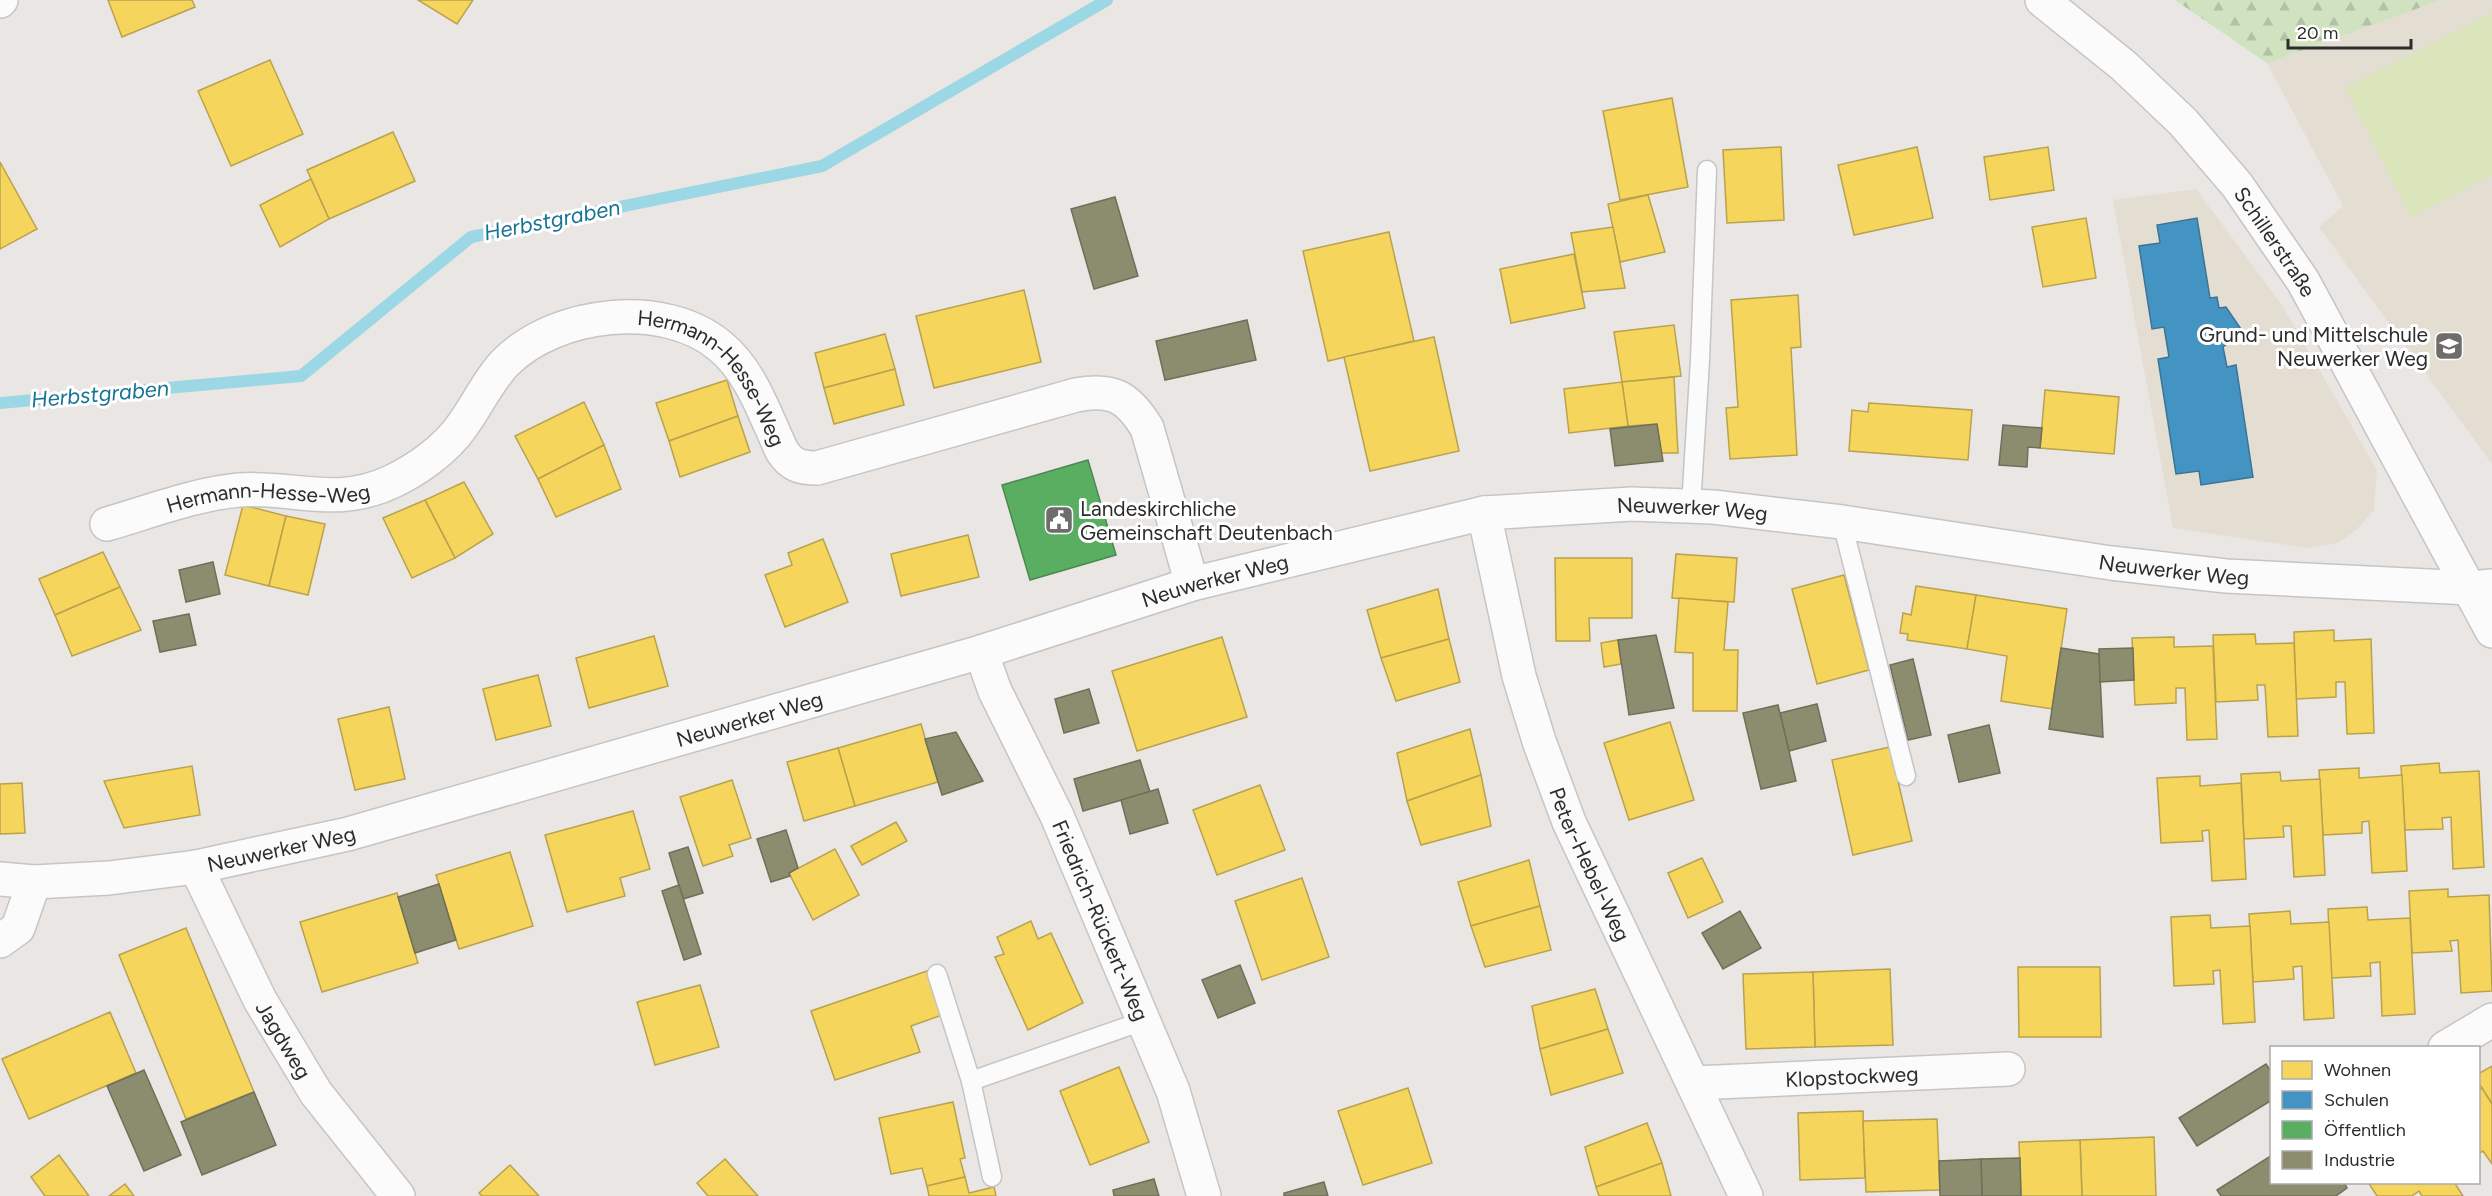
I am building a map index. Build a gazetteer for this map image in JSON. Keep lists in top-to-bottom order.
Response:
{
  "streets": {
    "street": [
      "Schillerstraße",
      "Hermann-Hesse-Weg",
      "Neuwerker Weg",
      "Peter-Hebel-Weg",
      "Friedrich-Rückert-Weg",
      "Jagdweg",
      "Klopstockweg"
    ]
  },
  "crossings": [
    ["Schillerstraße", "Neuwerker Weg"],
    ["Hermann-Hesse-Weg", "Neuwerker Weg"],
    ["Neuwerker Weg", "Peter-Hebel-Weg"],
    ["Neuwerker Weg", "Friedrich-Rückert-Weg"],
    ["Neuwerker Weg", "Jagdweg"],
    ["Peter-Hebel-Weg", "Klopstockweg"]
  ],
  "water": ["Herbstgraben"],
  "places": {
    "school or university": ["Grund- und Mittelschule Neuwerker Weg"],
    "public building": ["Landeskirchliche Gemeinschaft Deutenbach"]
  },
  "legend": [
    "Wohnen",
    "Schulen",
    "Öffentlich",
    "Industrie"
  ],
  "scale_bar": "20 m"
}
